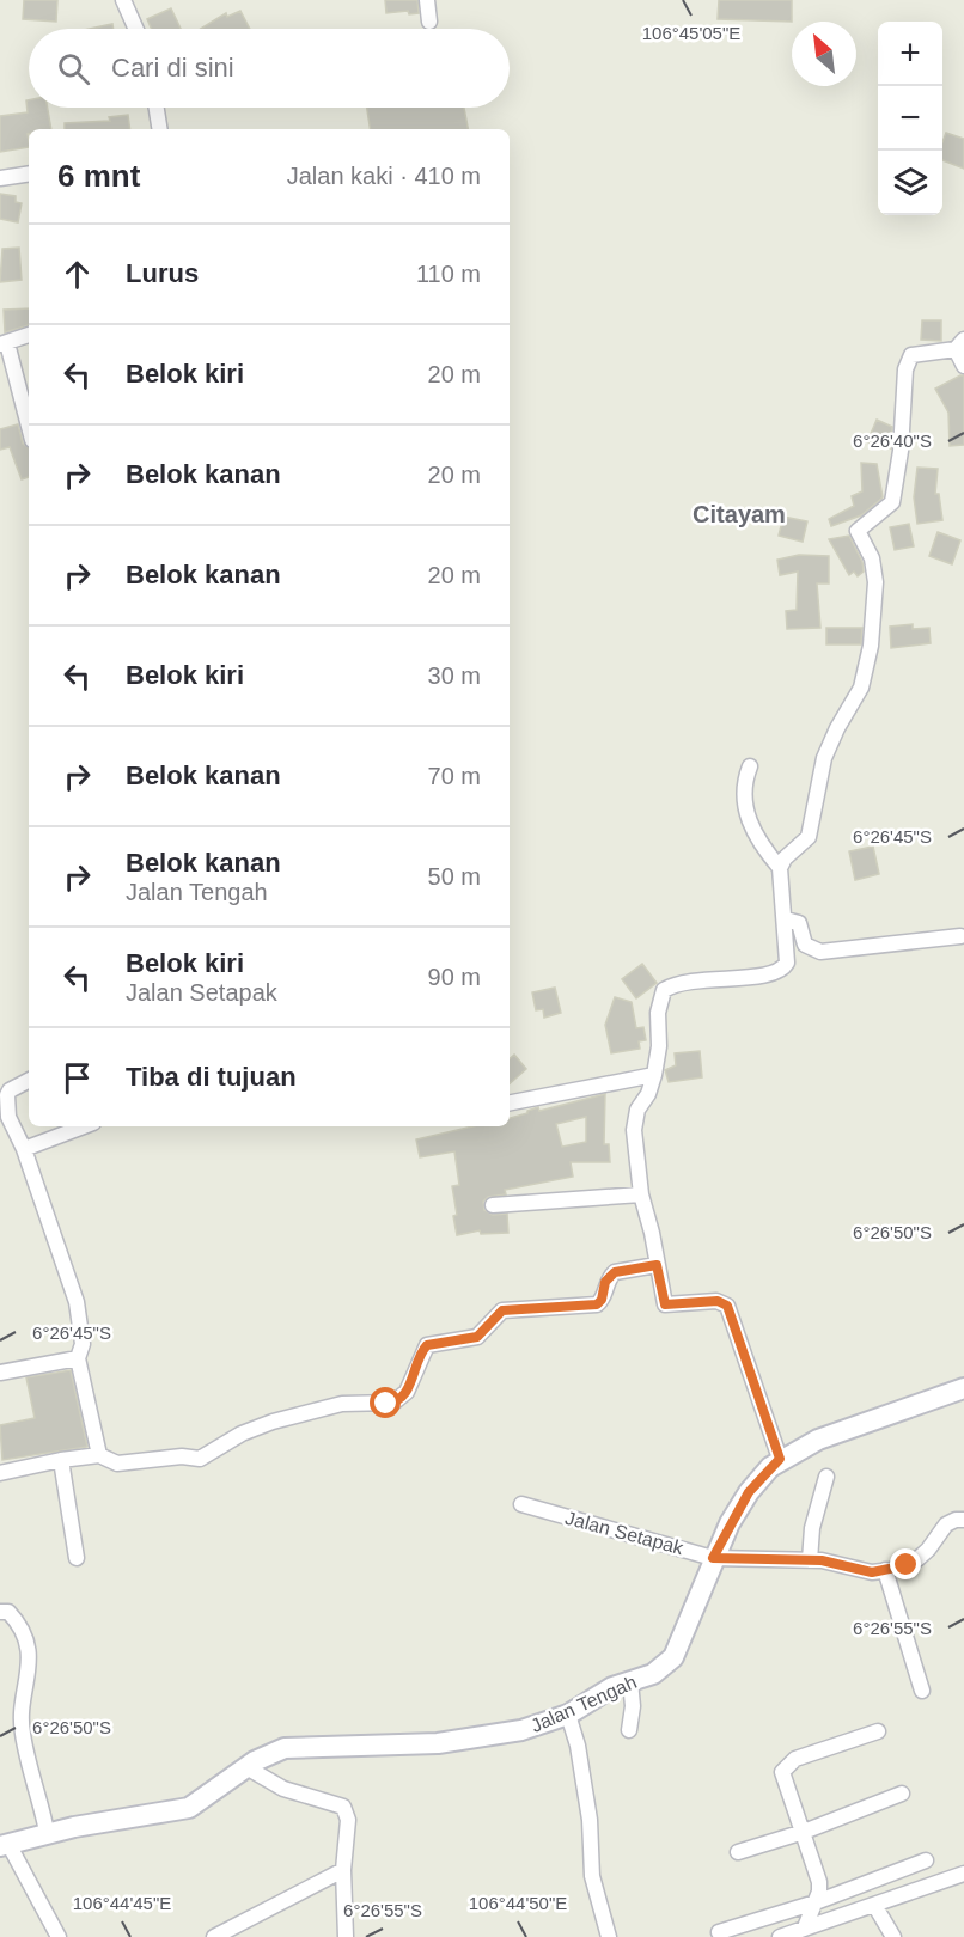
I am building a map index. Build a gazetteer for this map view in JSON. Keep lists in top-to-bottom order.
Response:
{
  "streets": {
    "main road": ["Jalan Tengah"],
    "street": ["Jalan Setapak"]
  },
  "crossings": [
    ["Jalan Setapak", "Jalan Tengah"]
  ],
  "districts": ["Citayam"],
  "north": "top left",
  "page": {
    "map_buttons": ["+", "−"],
    "search": "Cari di sini",
    "heading": ["6 mnt", "Jalan kaki · 410 m"],
    "list": [
      ["Lurus", "110 m"],
      ["Belok kiri", "20 m"],
      ["Belok kanan", "20 m"],
      ["Belok kanan", "20 m"],
      ["Belok kiri", "30 m"],
      ["Belok kanan", "70 m"],
      ["Belok kanan", "Jalan Tengah", "50 m"],
      ["Belok kiri", "Jalan Setapak", "90 m"],
      "Tiba di tujuan"
    ]
  },
  "coordinates": [
    "106°45'05\"E",
    "6°26'40\"S",
    "6°26'45\"S",
    "6°26'50\"S",
    "6°26'55\"S",
    "106°44'45\"E",
    "106°44'50\"E"
  ]
}
